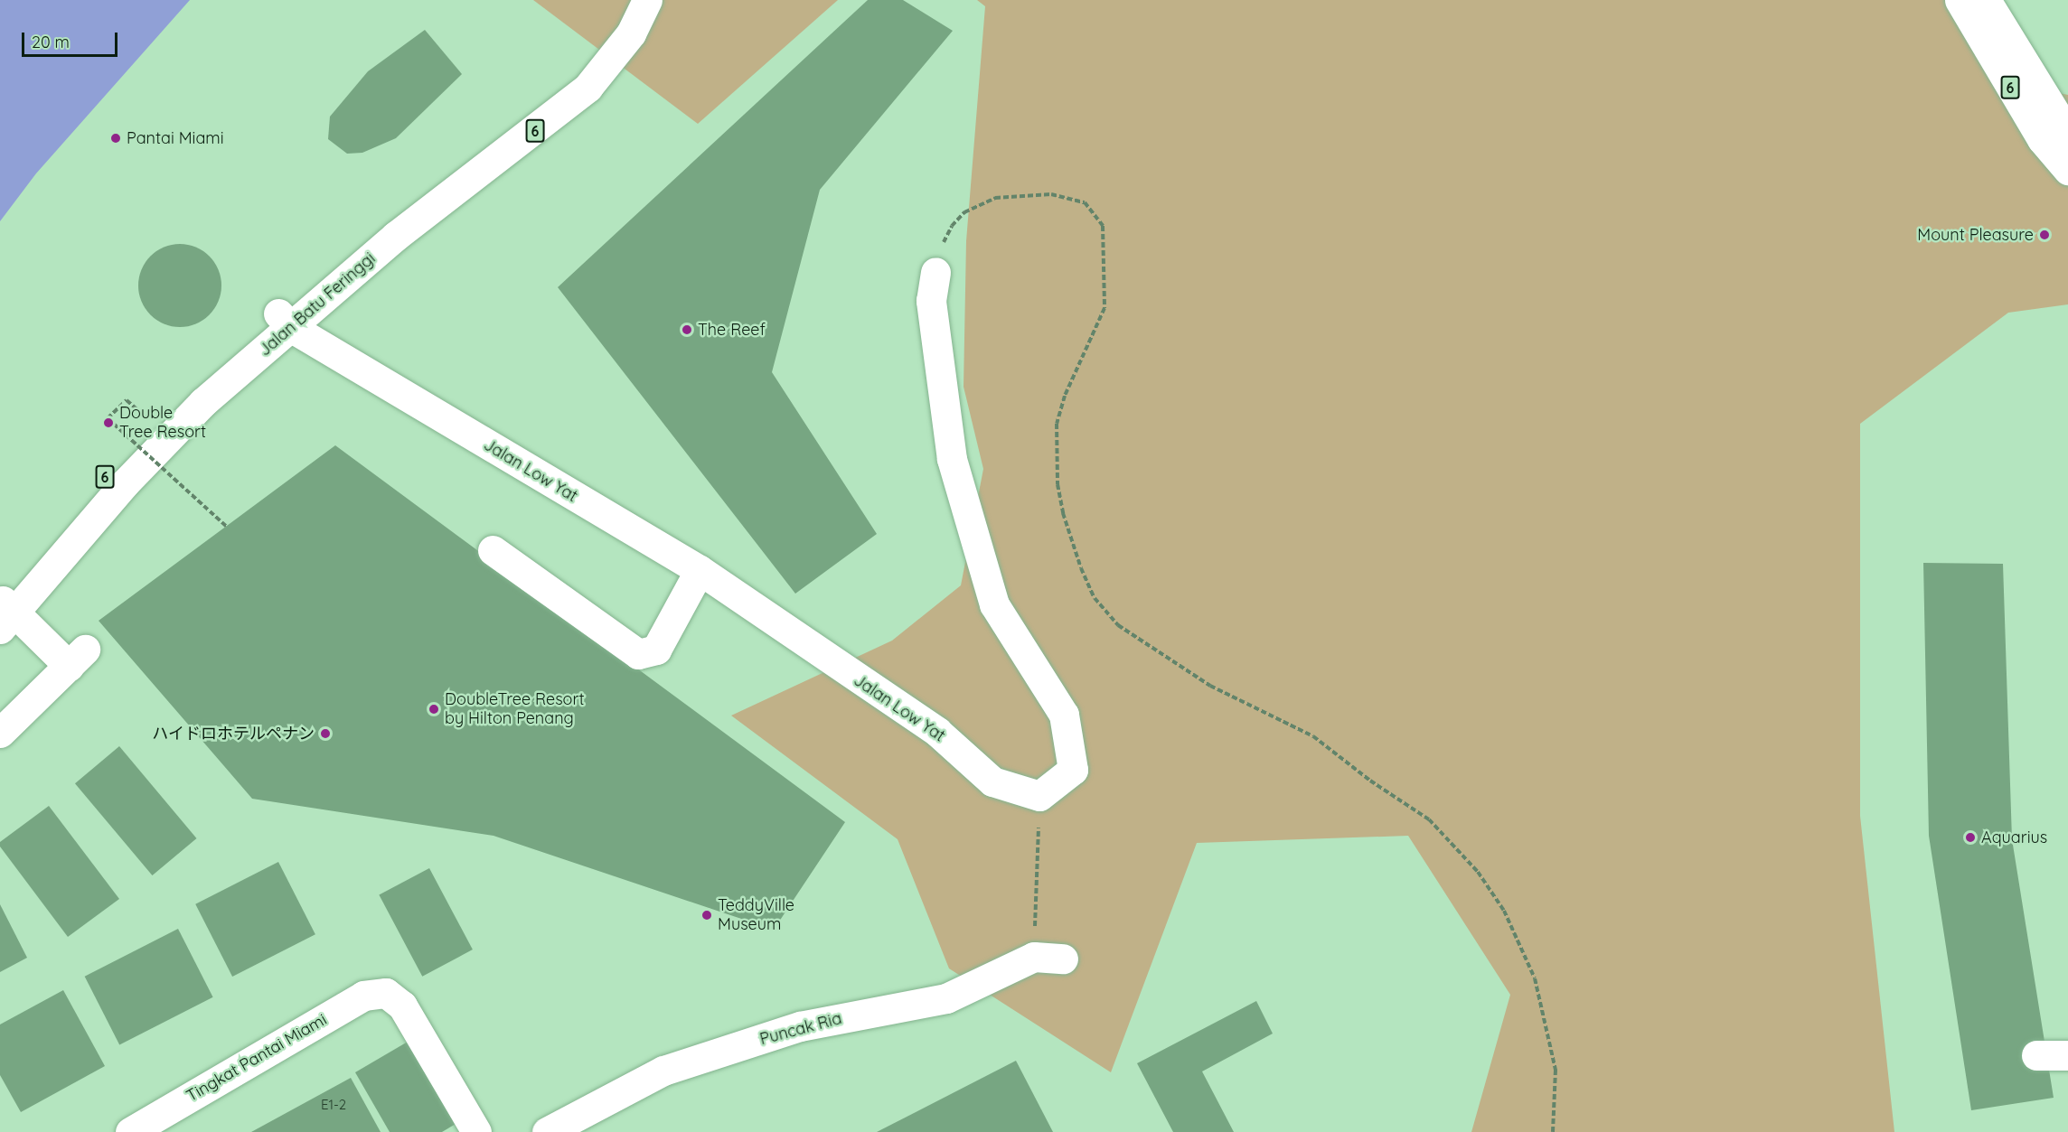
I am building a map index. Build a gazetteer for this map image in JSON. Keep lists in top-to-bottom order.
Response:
{
  "streets": {
    "street": [
      "6",
      "Jalan Batu Feringgi",
      "Jalan Low Yat",
      "Puncak Ria",
      "Tingkat Pantai Miami"
    ]
  },
  "crossings": [
    ["Jalan Batu Feringgi", "Jalan Low Yat"]
  ],
  "places": [
    "Pantai Miami",
    "Mount Pleasure",
    "The Reef",
    "Double Tree Resort",
    "DoubleTree Resort by Hilton Penang",
    "ハイドロホテルペナン",
    "Aquarius",
    "TeddyVille Museum"
  ],
  "house_numbers": ["E1-2"],
  "scale_bar": "20 m"
}
